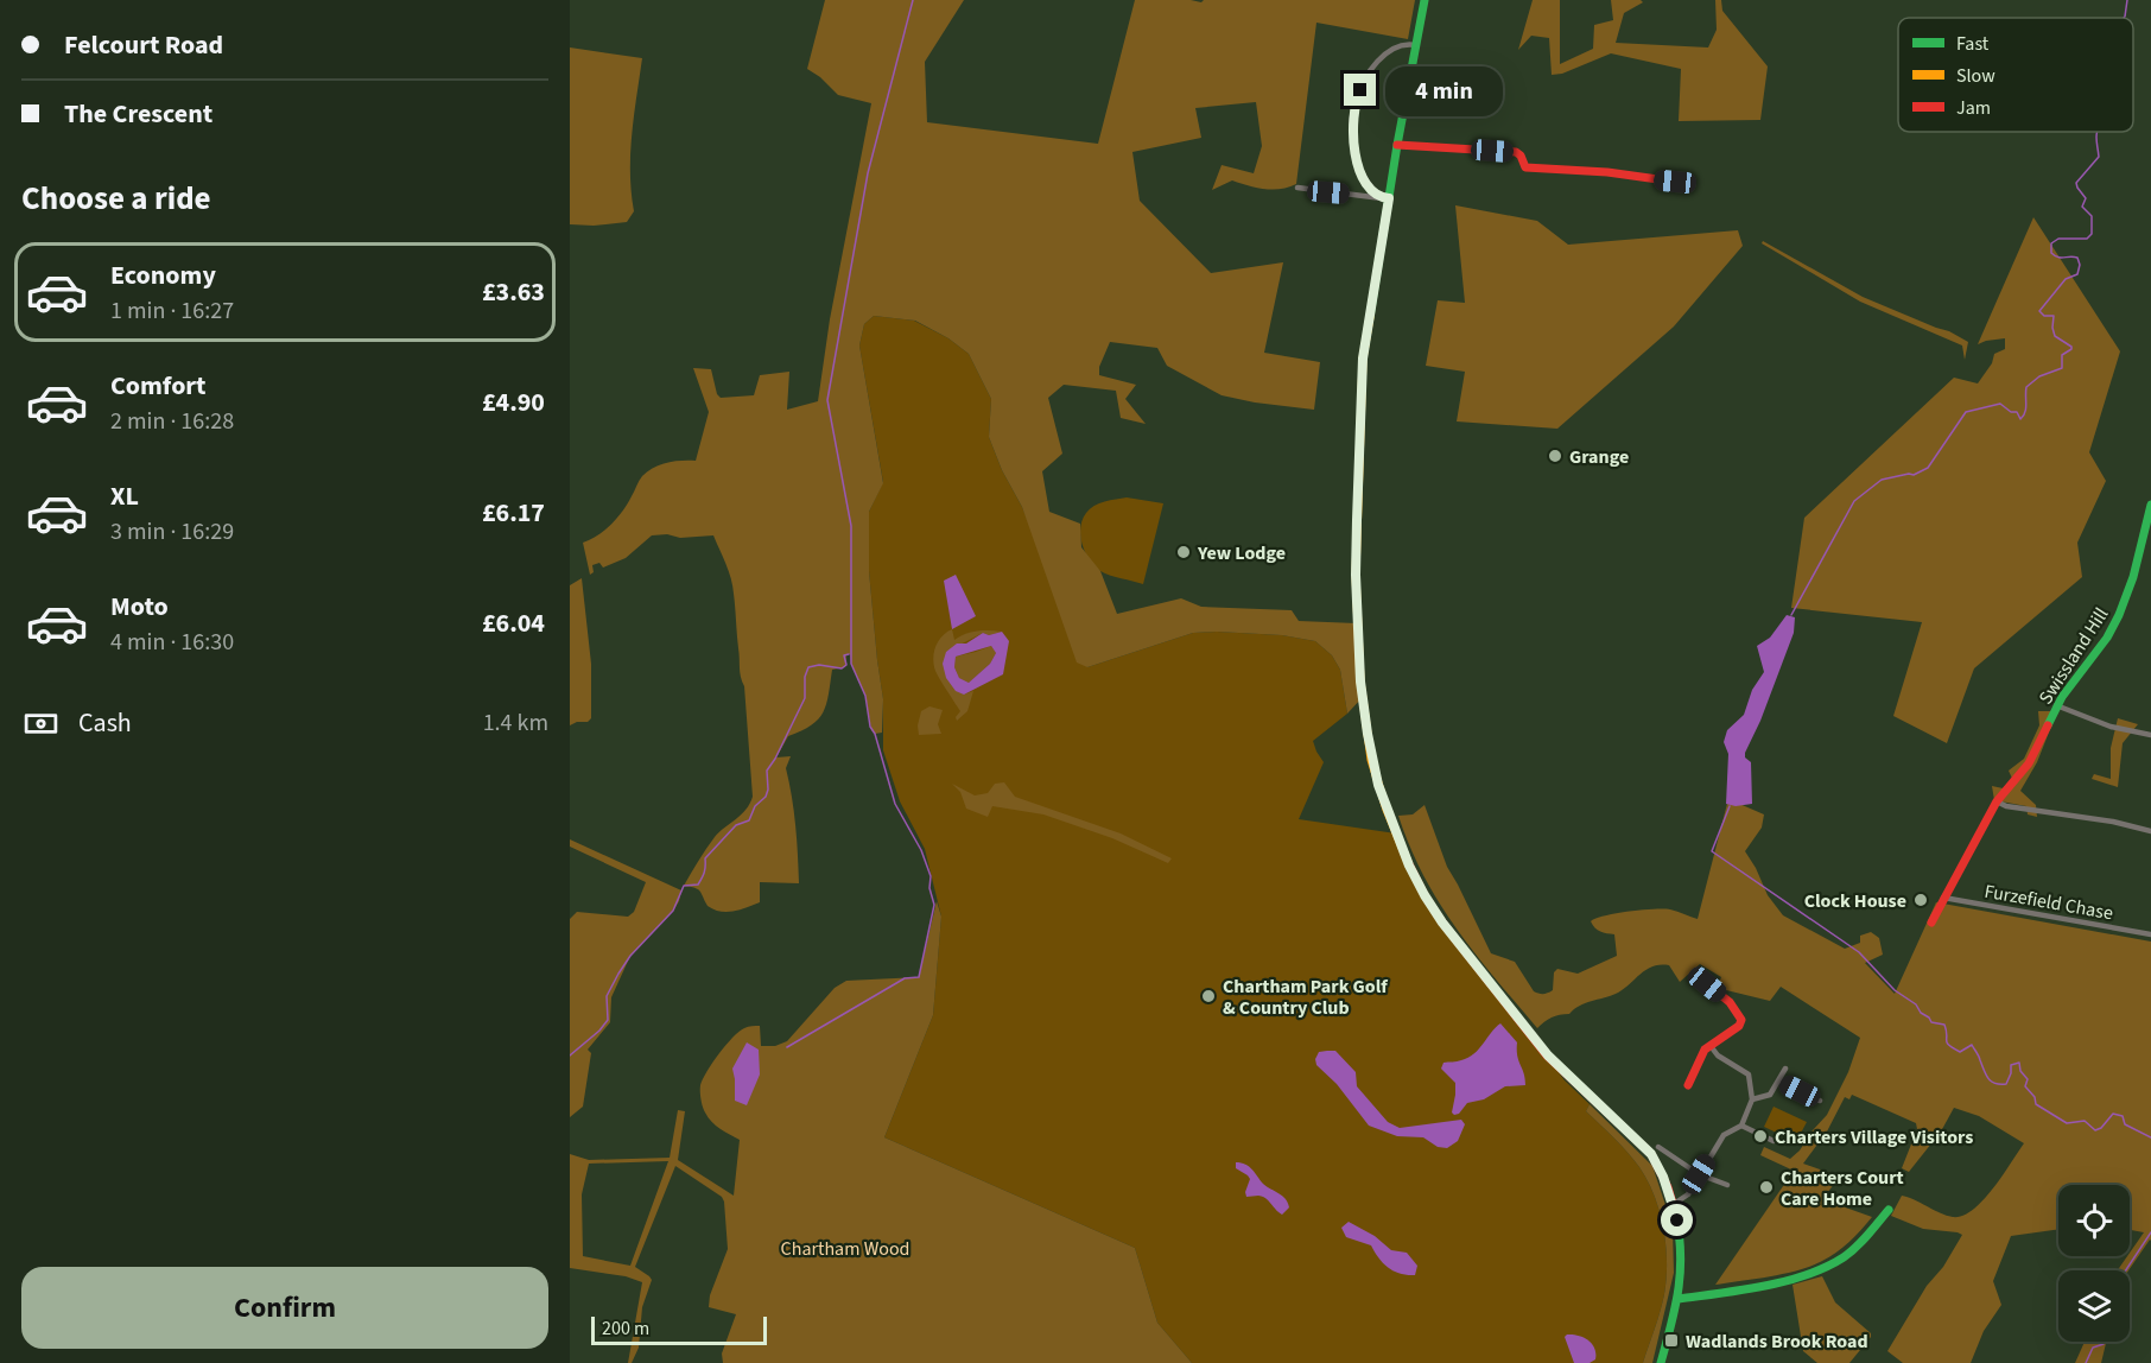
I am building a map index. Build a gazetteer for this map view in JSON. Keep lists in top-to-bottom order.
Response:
{
  "streets": {
    "street": ["Swissland Hill", "Furzefield Chase"]
  },
  "crossings": [
    ["Swissland Hill", "Furzefield Chase"]
  ],
  "parks": ["Chartham Wood"],
  "places": {
    "other": [
      "Grange",
      "Yew Lodge",
      "Clock House",
      "Chartham Park Golf & Country Club",
      "Charters Village Visitors",
      "Charters Court Care Home"
    ],
    "transit": ["Wadlands Brook Road"]
  },
  "legend": ["Fast", "Slow", "Jam"],
  "scale_bar": "200 m",
  "page": {
    "banner": ["Felcourt Road", "The Crescent"],
    "bubble": "4 min",
    "heading": "Choose a ride",
    "list": [
      {
        "name": "Economy",
        "note": "1 min · 16:27",
        "value": "£3.63"
      },
      {
        "name": "Comfort",
        "note": "2 min · 16:28",
        "value": "£4.90"
      },
      {
        "name": "XL",
        "note": "3 min · 16:29",
        "value": "£6.17"
      },
      {
        "name": "Moto",
        "note": "4 min · 16:30",
        "value": "£6.04"
      }
    ],
    "pay": ["Cash", "1.4 km"],
    "buttons": "Confirm",
    "scale": "200 m"
  }
}
